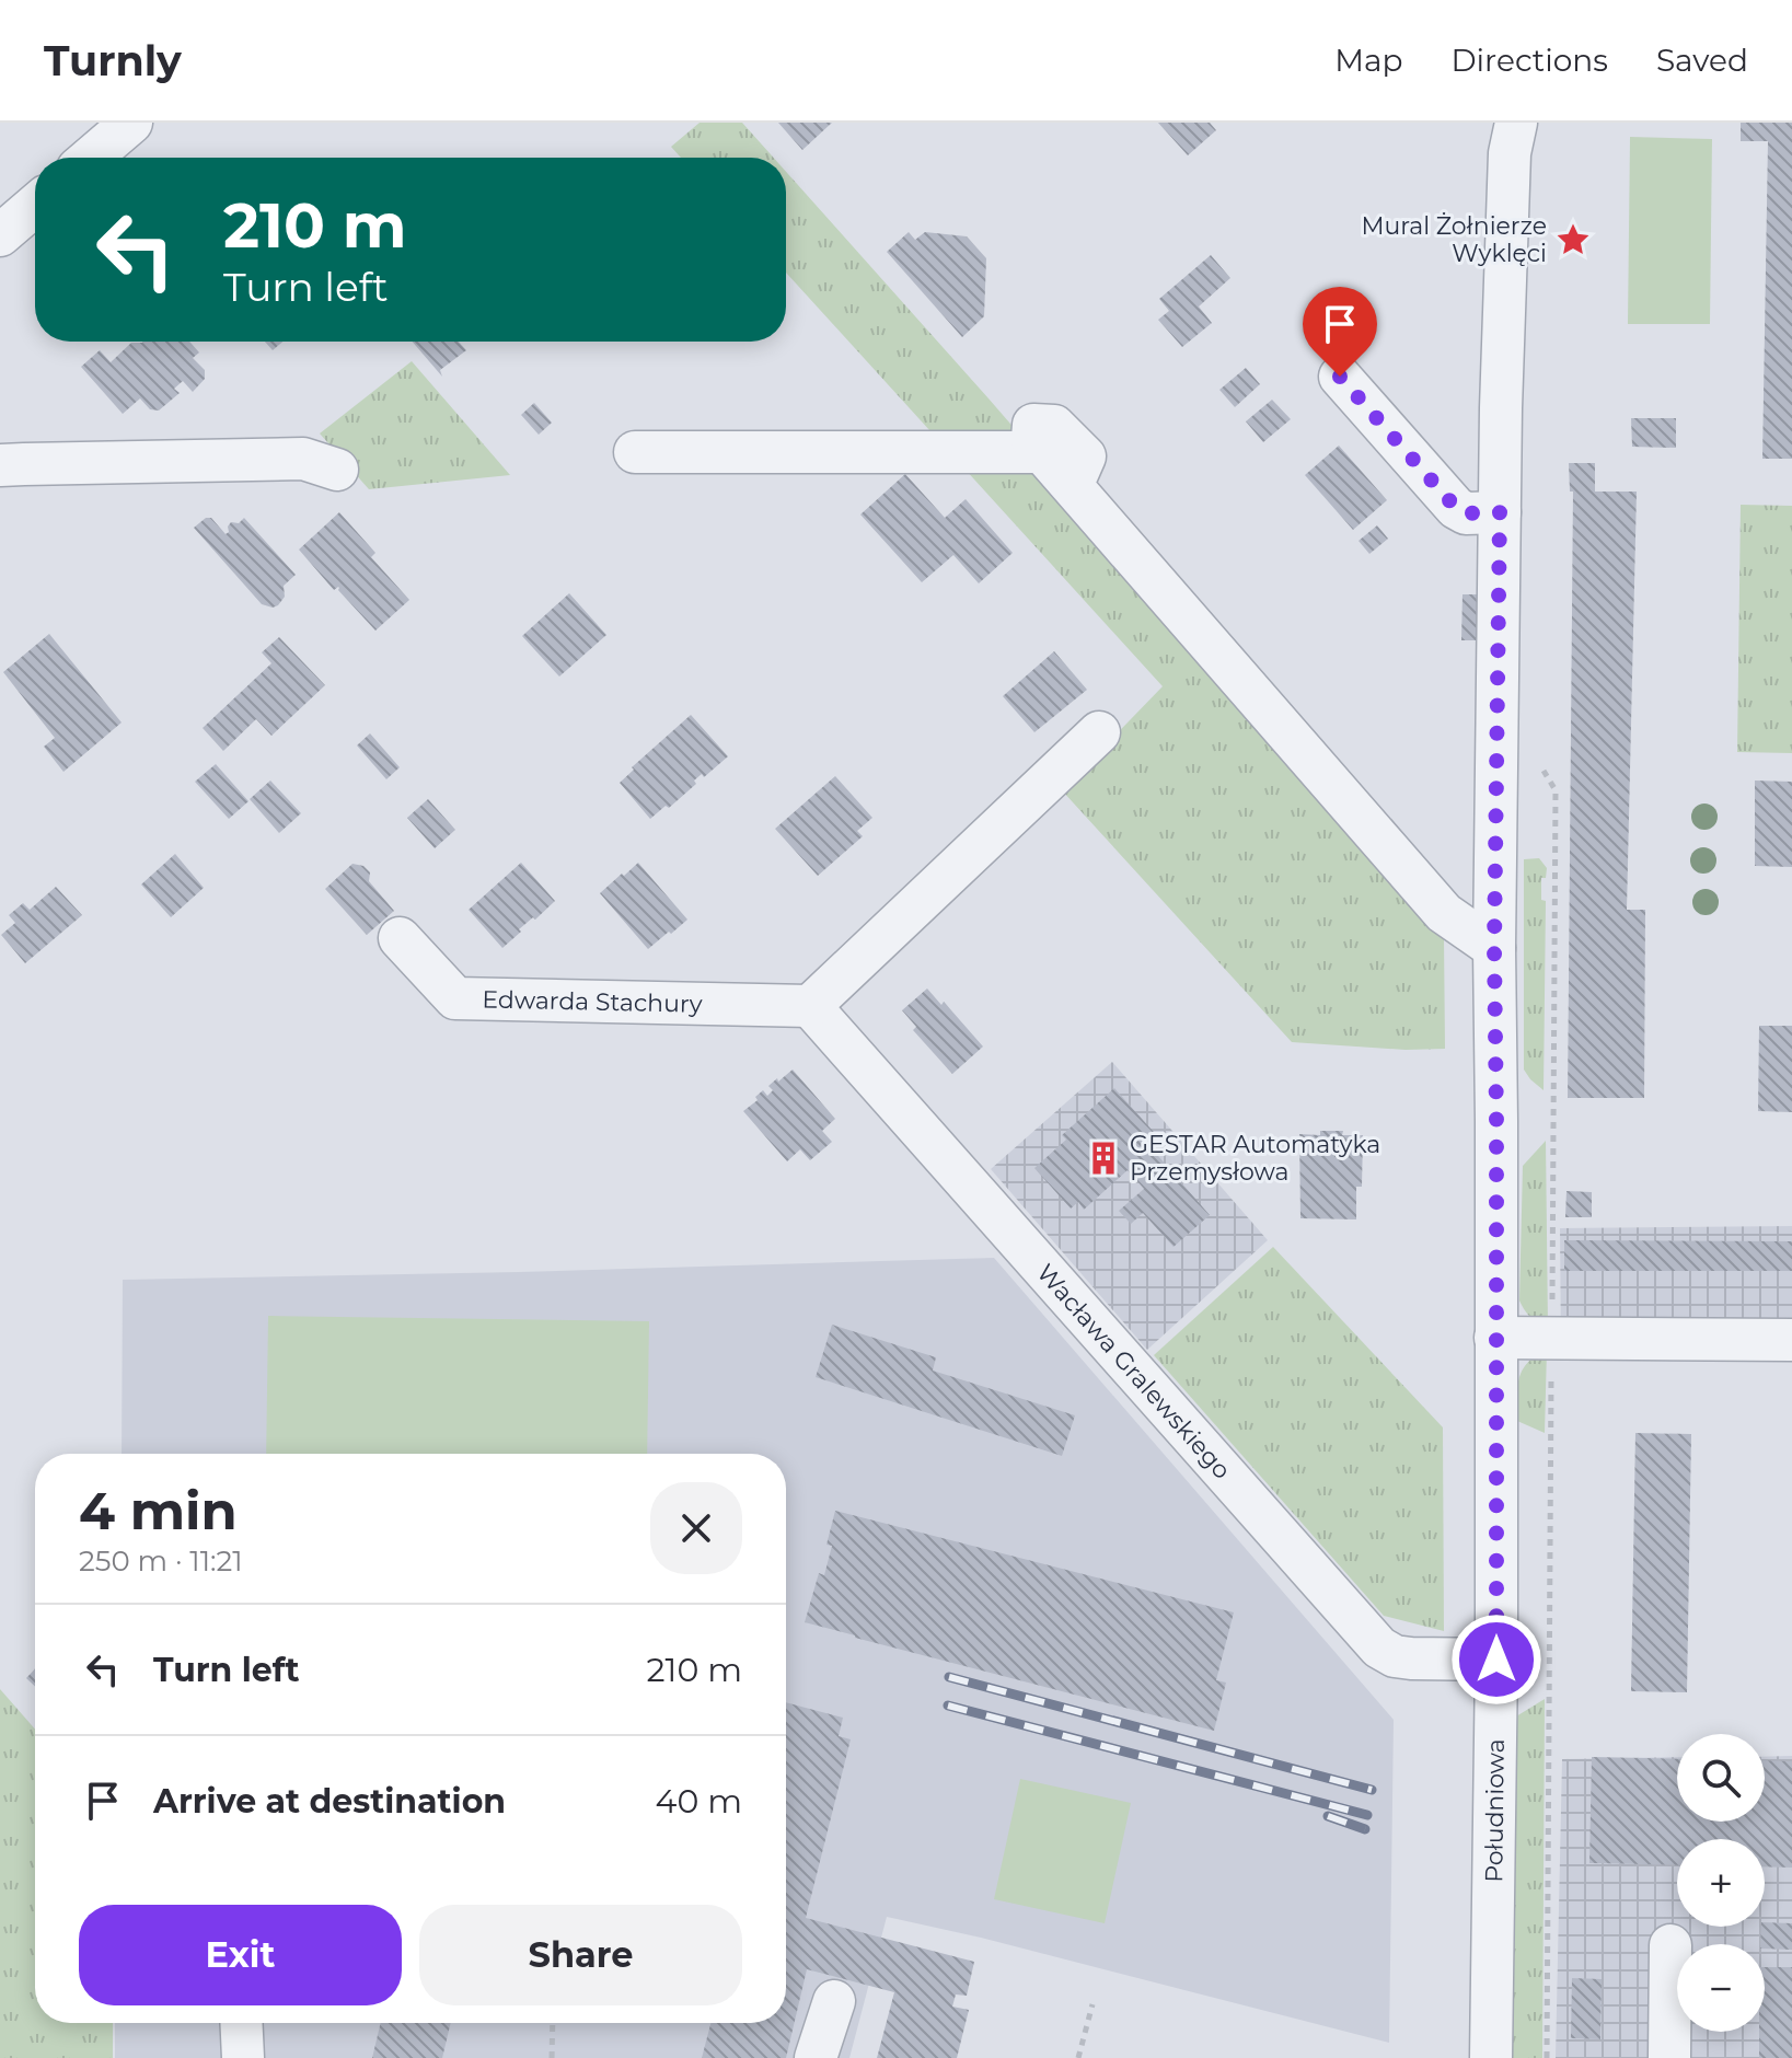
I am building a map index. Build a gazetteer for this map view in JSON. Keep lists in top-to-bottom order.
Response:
{
  "streets": {
    "street": ["Edwarda Stachury", "Wacława Gralewskiego", "Południowa"]
  },
  "crossings": [
    ["Edwarda Stachury", "Wacława Gralewskiego"],
    ["Wacława Gralewskiego", "Południowa"]
  ],
  "places": {
    "place": ["Mural Żołnierze Wyklęci"],
    "building": ["GESTAR Automatyka Przemysłowa"]
  },
  "page": {
    "header": "Turnly",
    "nav": ["Map", "Directions", "Saved"],
    "turn": ["210 m", "Turn left"],
    "heading": ["4 min", "250 m · 11:21"],
    "list": [
      {
        "name": "Turn left",
        "value": "210 m"
      },
      {
        "name": "Arrive at destination",
        "value": "40 m"
      }
    ],
    "map_buttons": ["+", "−"],
    "buttons": ["Exit", "Share"]
  }
}
